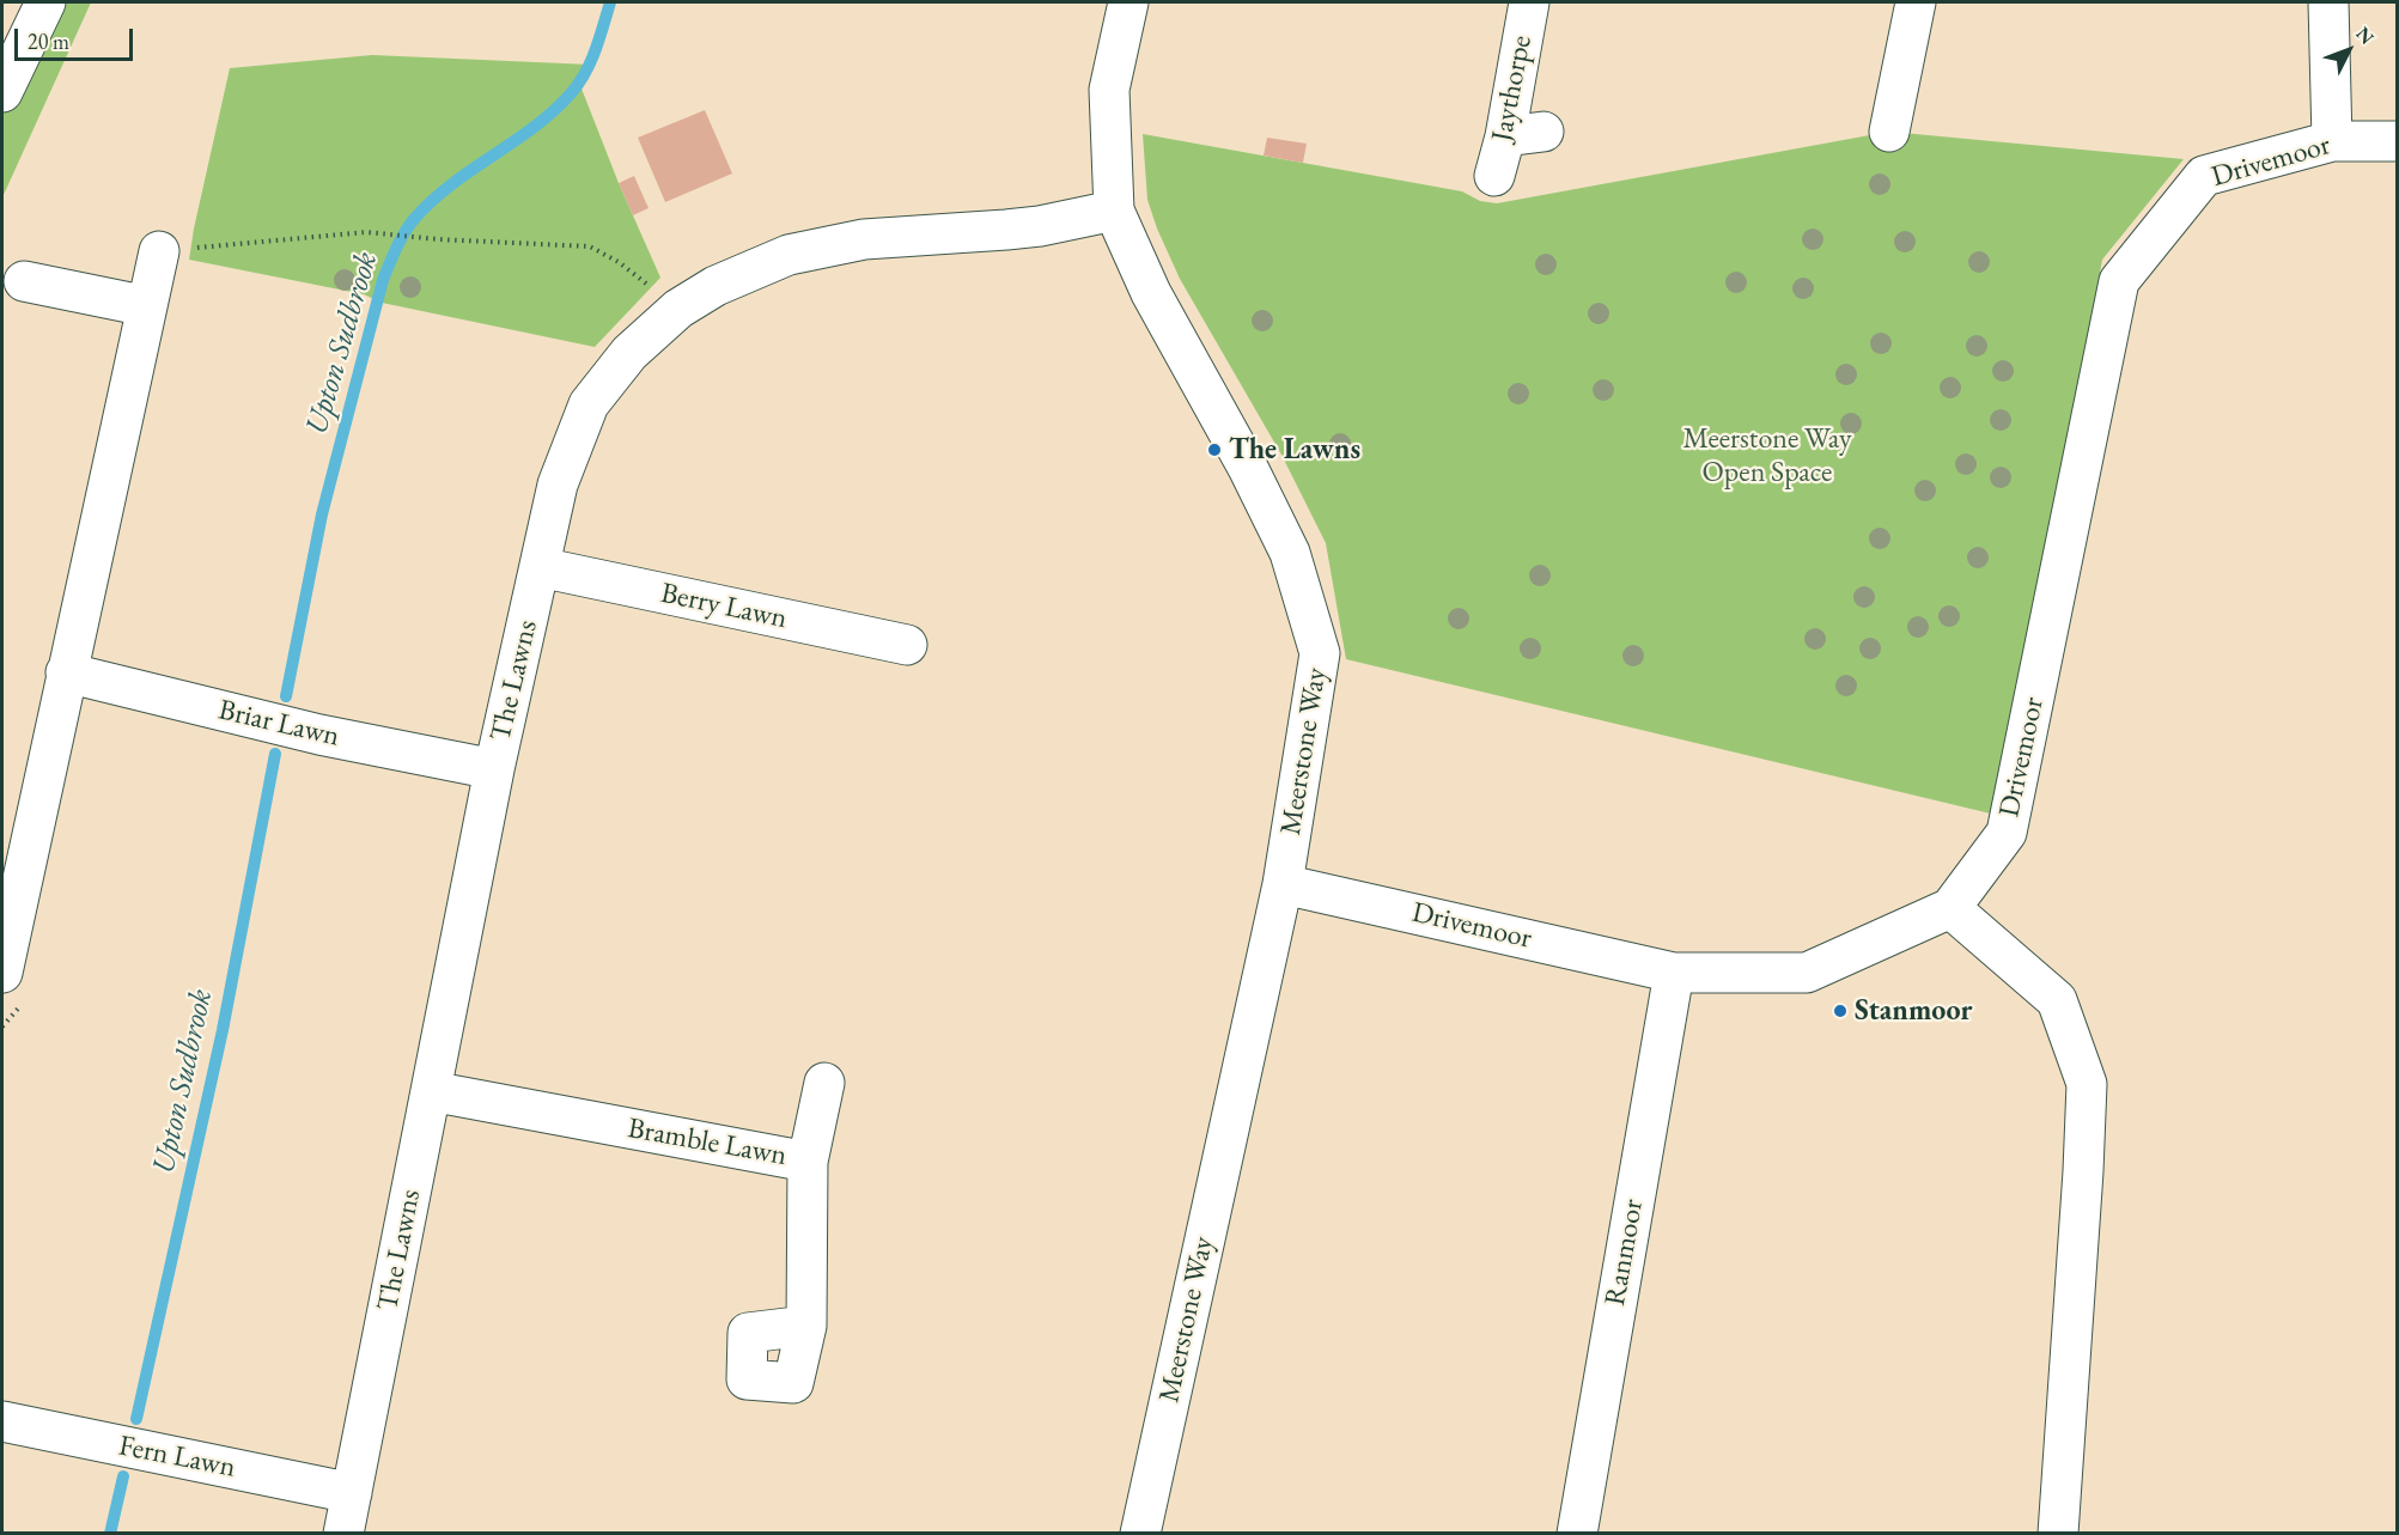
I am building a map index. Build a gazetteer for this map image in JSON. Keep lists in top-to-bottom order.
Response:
{
  "streets": {
    "street": [
      "Jaythorpe",
      "Drivemoor",
      "Berry Lawn",
      "The Lawns",
      "Briar Lawn",
      "Meerstone Way",
      "Bramble Lawn",
      "Ranmoor",
      "Fern Lawn"
    ]
  },
  "crossings": [
    ["Drivemoor", "Meerstone Way"],
    ["Drivemoor", "Ranmoor"],
    ["Berry Lawn", "The Lawns"],
    ["The Lawns", "Briar Lawn"],
    ["The Lawns", "Meerstone Way"],
    ["The Lawns", "Bramble Lawn"],
    ["The Lawns", "Fern Lawn"]
  ],
  "water": ["Upton Sudbrook"],
  "parks": ["Meerstone Way Open Space"],
  "places": ["The Lawns", "Stanmoor"],
  "scale_bar": "20 m",
  "north": "top right"
}
